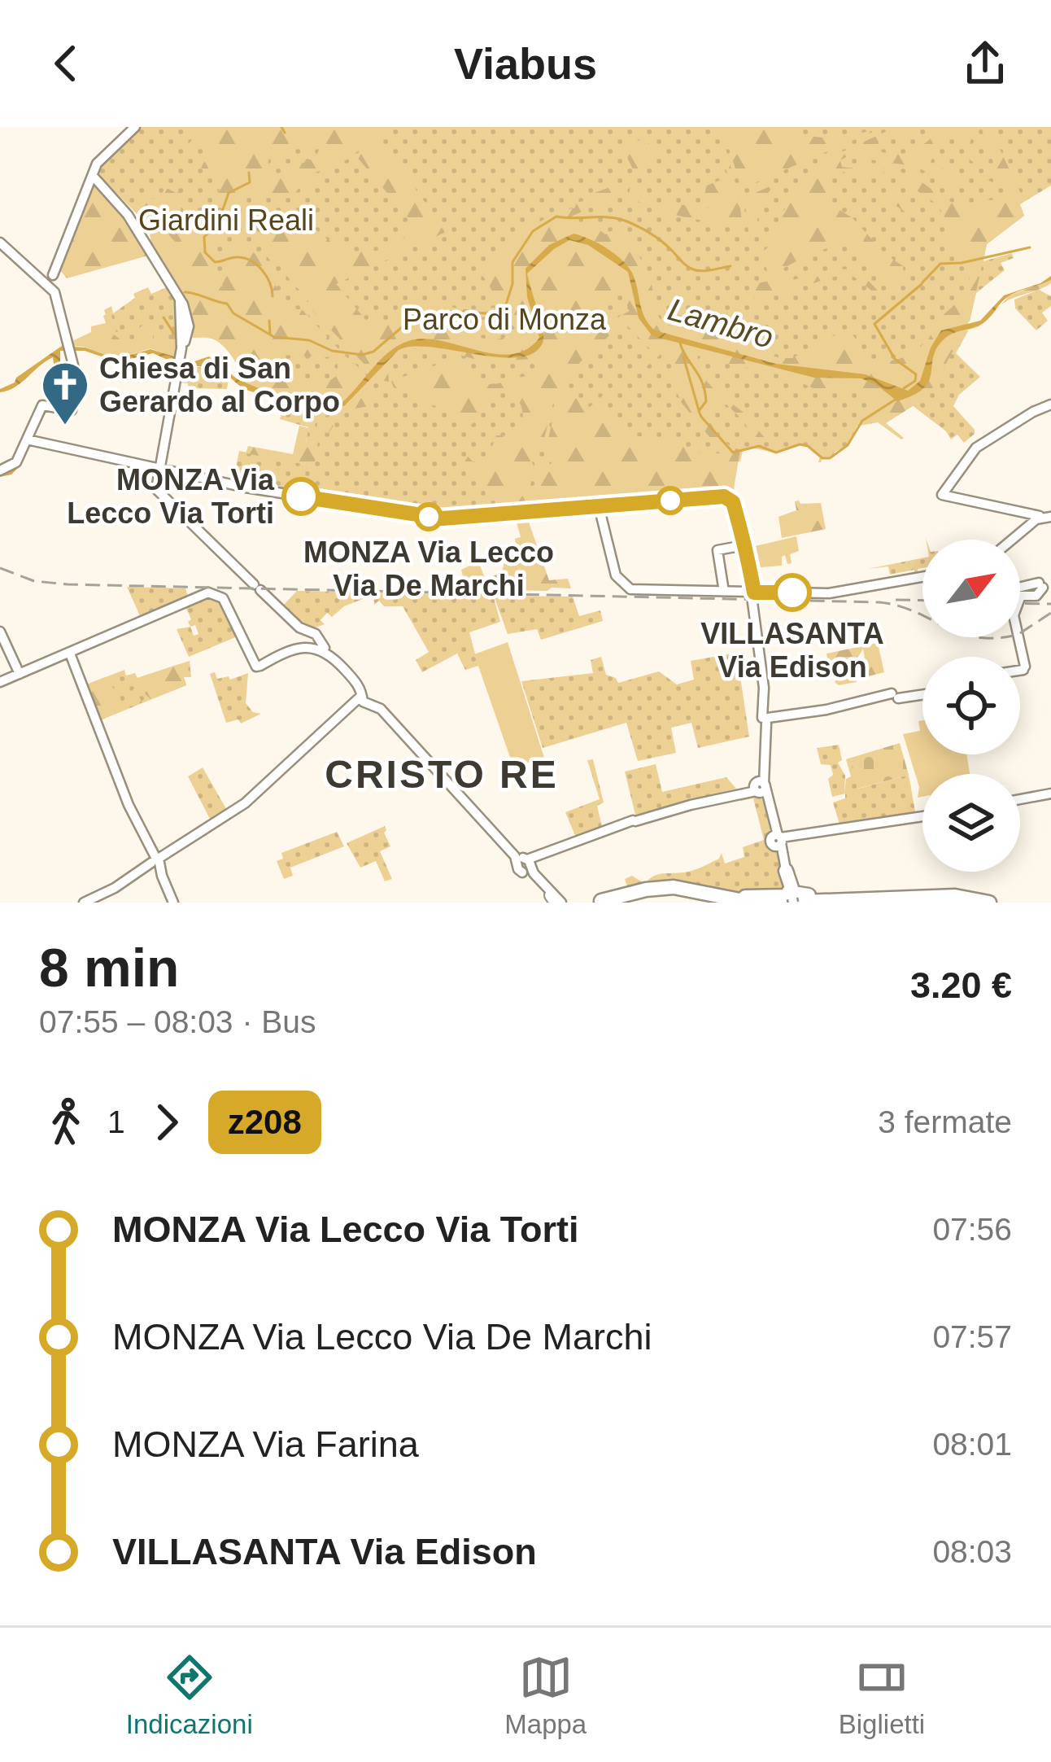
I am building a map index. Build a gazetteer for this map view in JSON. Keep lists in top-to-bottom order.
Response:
{
  "districts": ["CRISTO RE"],
  "water": ["Lambro"],
  "parks": ["Giardini Reali", "Parco di Monza"],
  "places": {
    "church": ["Chiesa di San Gerardo al Corpo"],
    "other": ["MONZA Via Lecco Via Torti", "MONZA Via Lecco Via De Marchi", "VILLASANTA Via Edison"]
  },
  "lines": ["bus line z208"],
  "north": "top right",
  "page": {
    "header": "Viabus",
    "heading": ["8 min", "07:55 – 08:03 · Bus", "3.20 €"],
    "legs": ["1", "z208", "3 fermate"],
    "list": [
      {
        "name": "MONZA Via Lecco Via Torti",
        "value": "07:56"
      },
      {
        "name": "MONZA Via Lecco Via De Marchi",
        "value": "07:57"
      },
      {
        "name": "MONZA Via Farina",
        "value": "08:01"
      },
      {
        "name": "VILLASANTA Via Edison",
        "value": "08:03"
      }
    ],
    "tabs": ["Indicazioni", "Mappa", "Biglietti"]
  }
}
